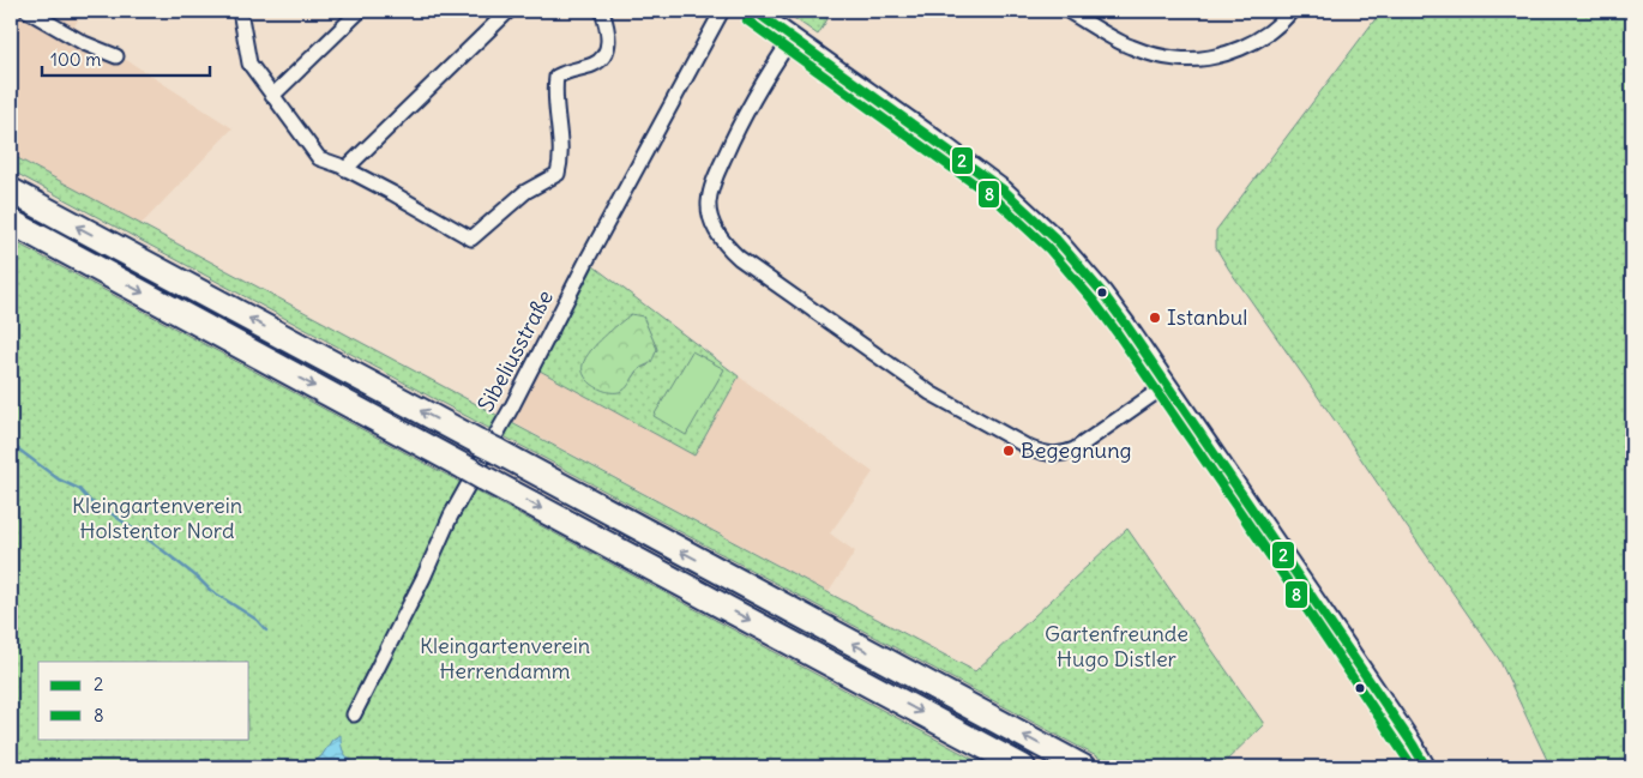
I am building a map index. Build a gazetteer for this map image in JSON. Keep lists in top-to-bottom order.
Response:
{
  "streets": {
    "street": ["Sibeliusstraße"]
  },
  "parks": ["Kleingartenverein Holstentor Nord", "Gartenfreunde Hugo Distler", "Kleingartenverein Herrendamm"],
  "places": ["Istanbul", "Begegnung"],
  "lines": ["transit line 2", "transit line 8"],
  "legend": ["2", "8"],
  "scale_bar": "100 m"
}
